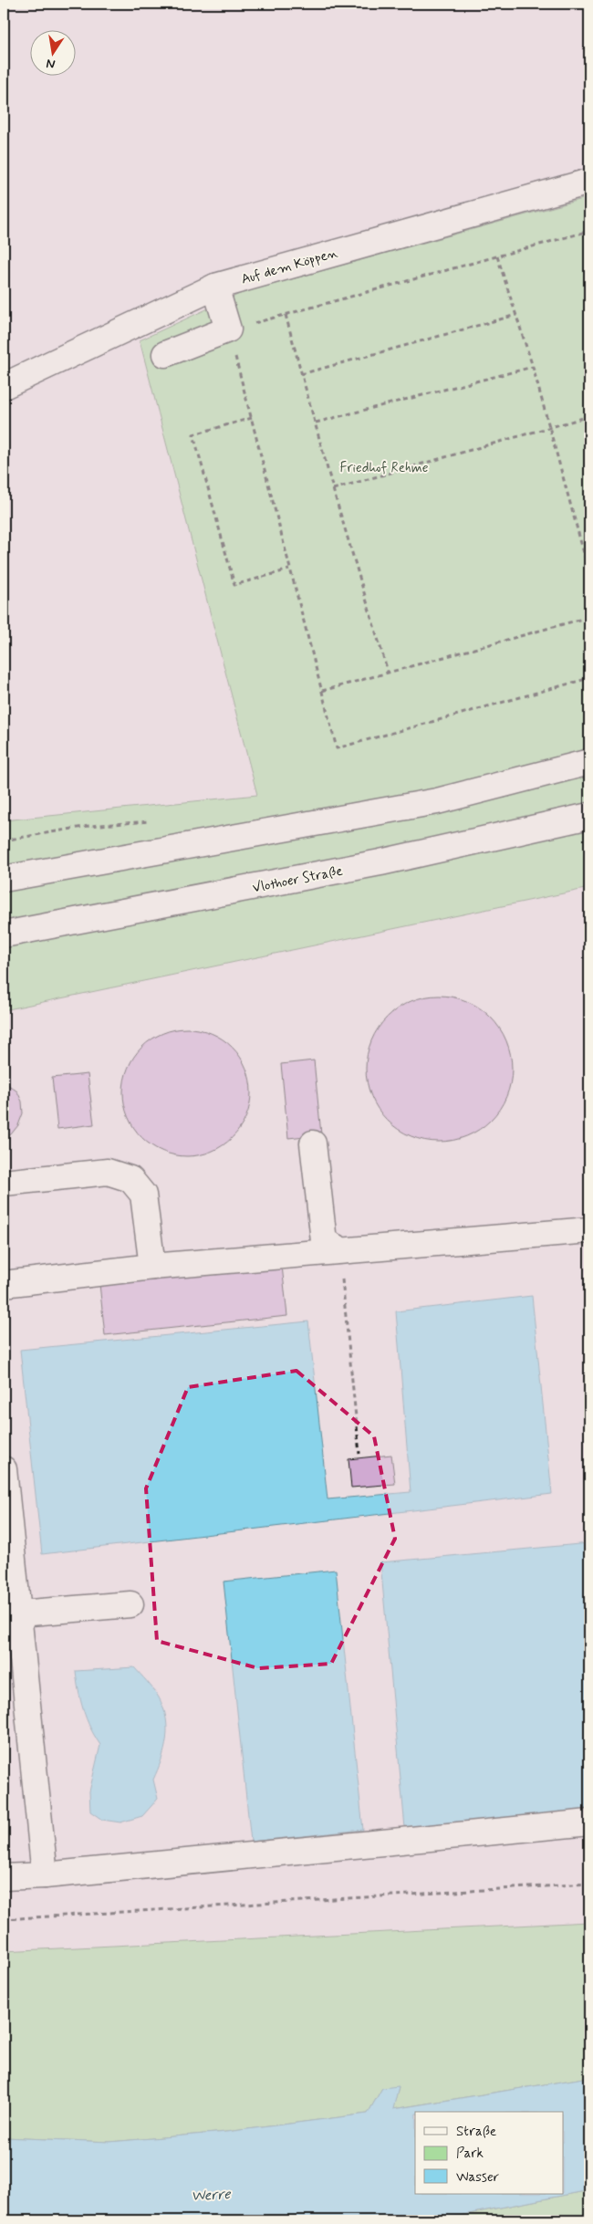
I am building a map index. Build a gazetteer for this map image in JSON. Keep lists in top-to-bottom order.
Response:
{
  "streets": {
    "main road": ["Auf dem Köppen", "Vlothoer Straße"]
  },
  "water": ["Werre"],
  "parks": ["Friedhof Rehme"],
  "legend": ["Straße", "Park", "Wasser"],
  "north": "bottom"
}
